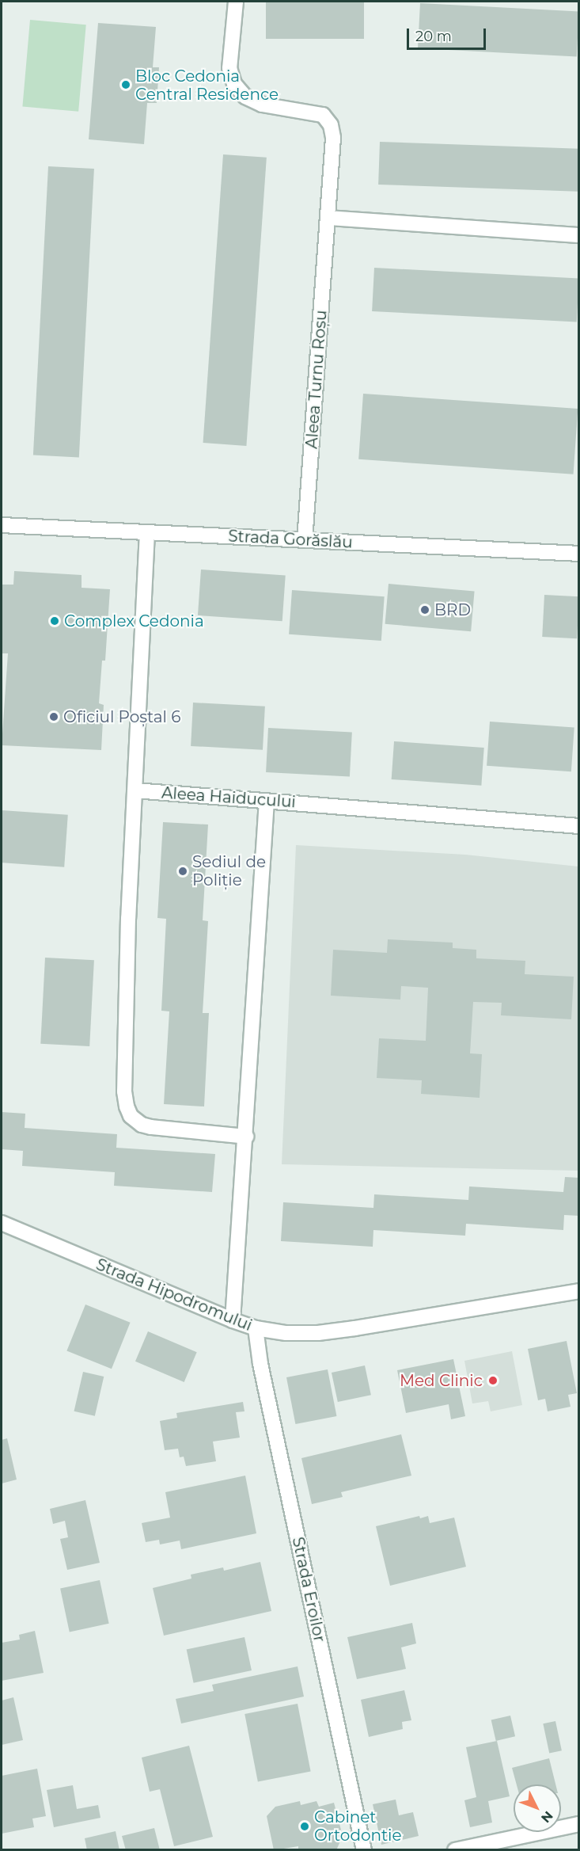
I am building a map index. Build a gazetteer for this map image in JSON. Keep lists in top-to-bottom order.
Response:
{
  "streets": {
    "street": [
      "Aleea Turnu Roșu",
      "Strada Gorăslău",
      "Aleea Haiducului",
      "Strada Hipodromului",
      "Strada Eroilor"
    ]
  },
  "crossings": [
    ["Aleea Turnu Roșu", "Strada Gorăslău"],
    ["Strada Hipodromului", "Strada Eroilor"]
  ],
  "places": [
    "Bloc Cedonia Central Residence",
    "BRD",
    "Complex Cedonia",
    "Oficiul Poștal 6",
    "Sediul de Poliție",
    "Med Clinic",
    "Cabinet Ortodontie"
  ],
  "scale_bar": "20 m",
  "north": "bottom right"
}
